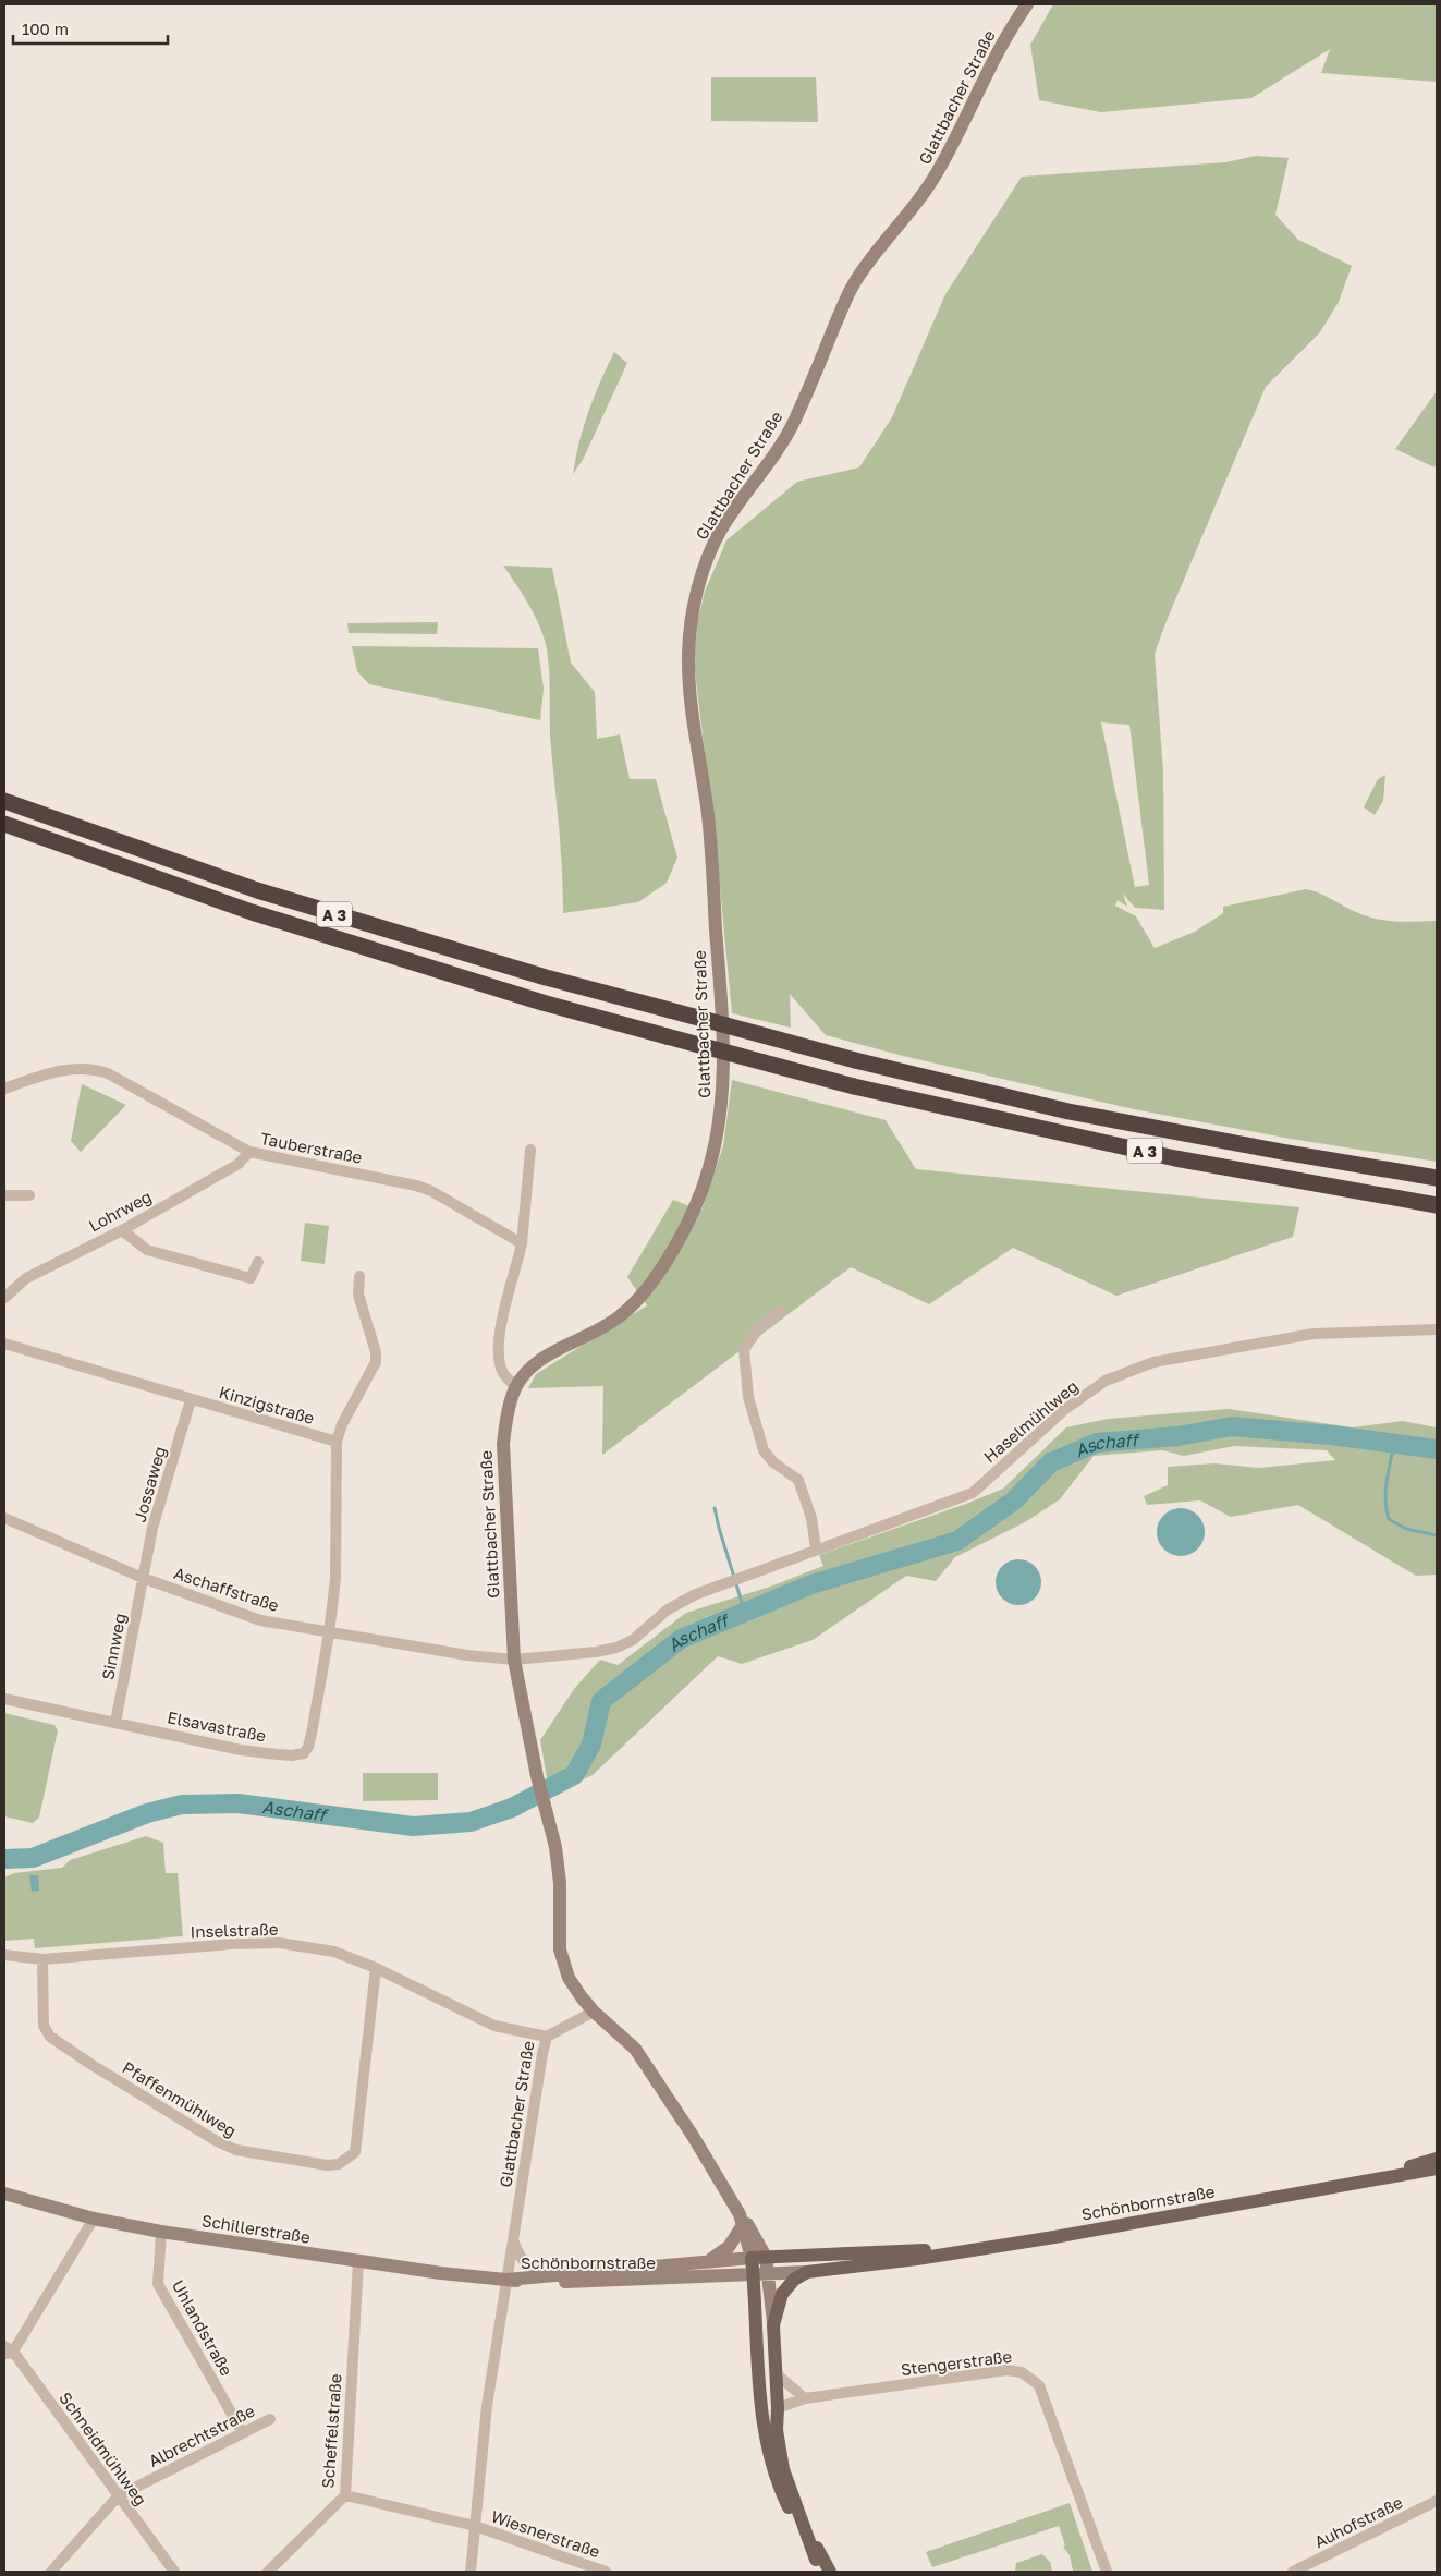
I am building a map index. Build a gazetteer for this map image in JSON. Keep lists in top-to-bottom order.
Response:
{
  "streets": {
    "highway": ["A 3"],
    "main road": ["Schönbornstraße"],
    "street": [
      "Glattbacher Straße",
      "Tauberstraße",
      "Lohrweg",
      "Kinzigstraße",
      "Haselmühlweg",
      "Jossaweg",
      "Aschaffstraße",
      "Sinnweg",
      "Elsavastraße",
      "Inselstraße",
      "Pfaffenmühlweg",
      "Schillerstraße",
      "Uhlandstraße",
      "Stengerstraße",
      "Scheffelstraße",
      "Albrechtstraße",
      "Schneidmühlweg",
      "Auhofstraße",
      "Wiesnerstraße"
    ]
  },
  "crossings": [
    ["Glattbacher Straße", "Haselmühlweg"],
    ["Glattbacher Straße", "Aschaffstraße"],
    ["Glattbacher Straße", "Inselstraße"],
    ["Glattbacher Straße", "Schönbornstraße"],
    ["Glattbacher Straße", "Schillerstraße"],
    ["Glattbacher Straße", "Wiesnerstraße"],
    ["Tauberstraße", "Lohrweg"],
    ["Kinzigstraße", "Jossaweg"],
    ["Haselmühlweg", "Aschaffstraße"],
    ["Jossaweg", "Aschaffstraße"],
    ["Jossaweg", "Sinnweg"],
    ["Aschaffstraße", "Sinnweg"],
    ["Aschaffstraße", "Elsavastraße"],
    ["Sinnweg", "Elsavastraße"],
    ["Inselstraße", "Pfaffenmühlweg"],
    ["Schönbornstraße", "Schillerstraße"],
    ["Schillerstraße", "Uhlandstraße"],
    ["Schillerstraße", "Scheffelstraße"],
    ["Uhlandstraße", "Albrechtstraße"],
    ["Albrechtstraße", "Schneidmühlweg"]
  ],
  "water": ["Aschaff"],
  "scale_bar": "100 m"
}
